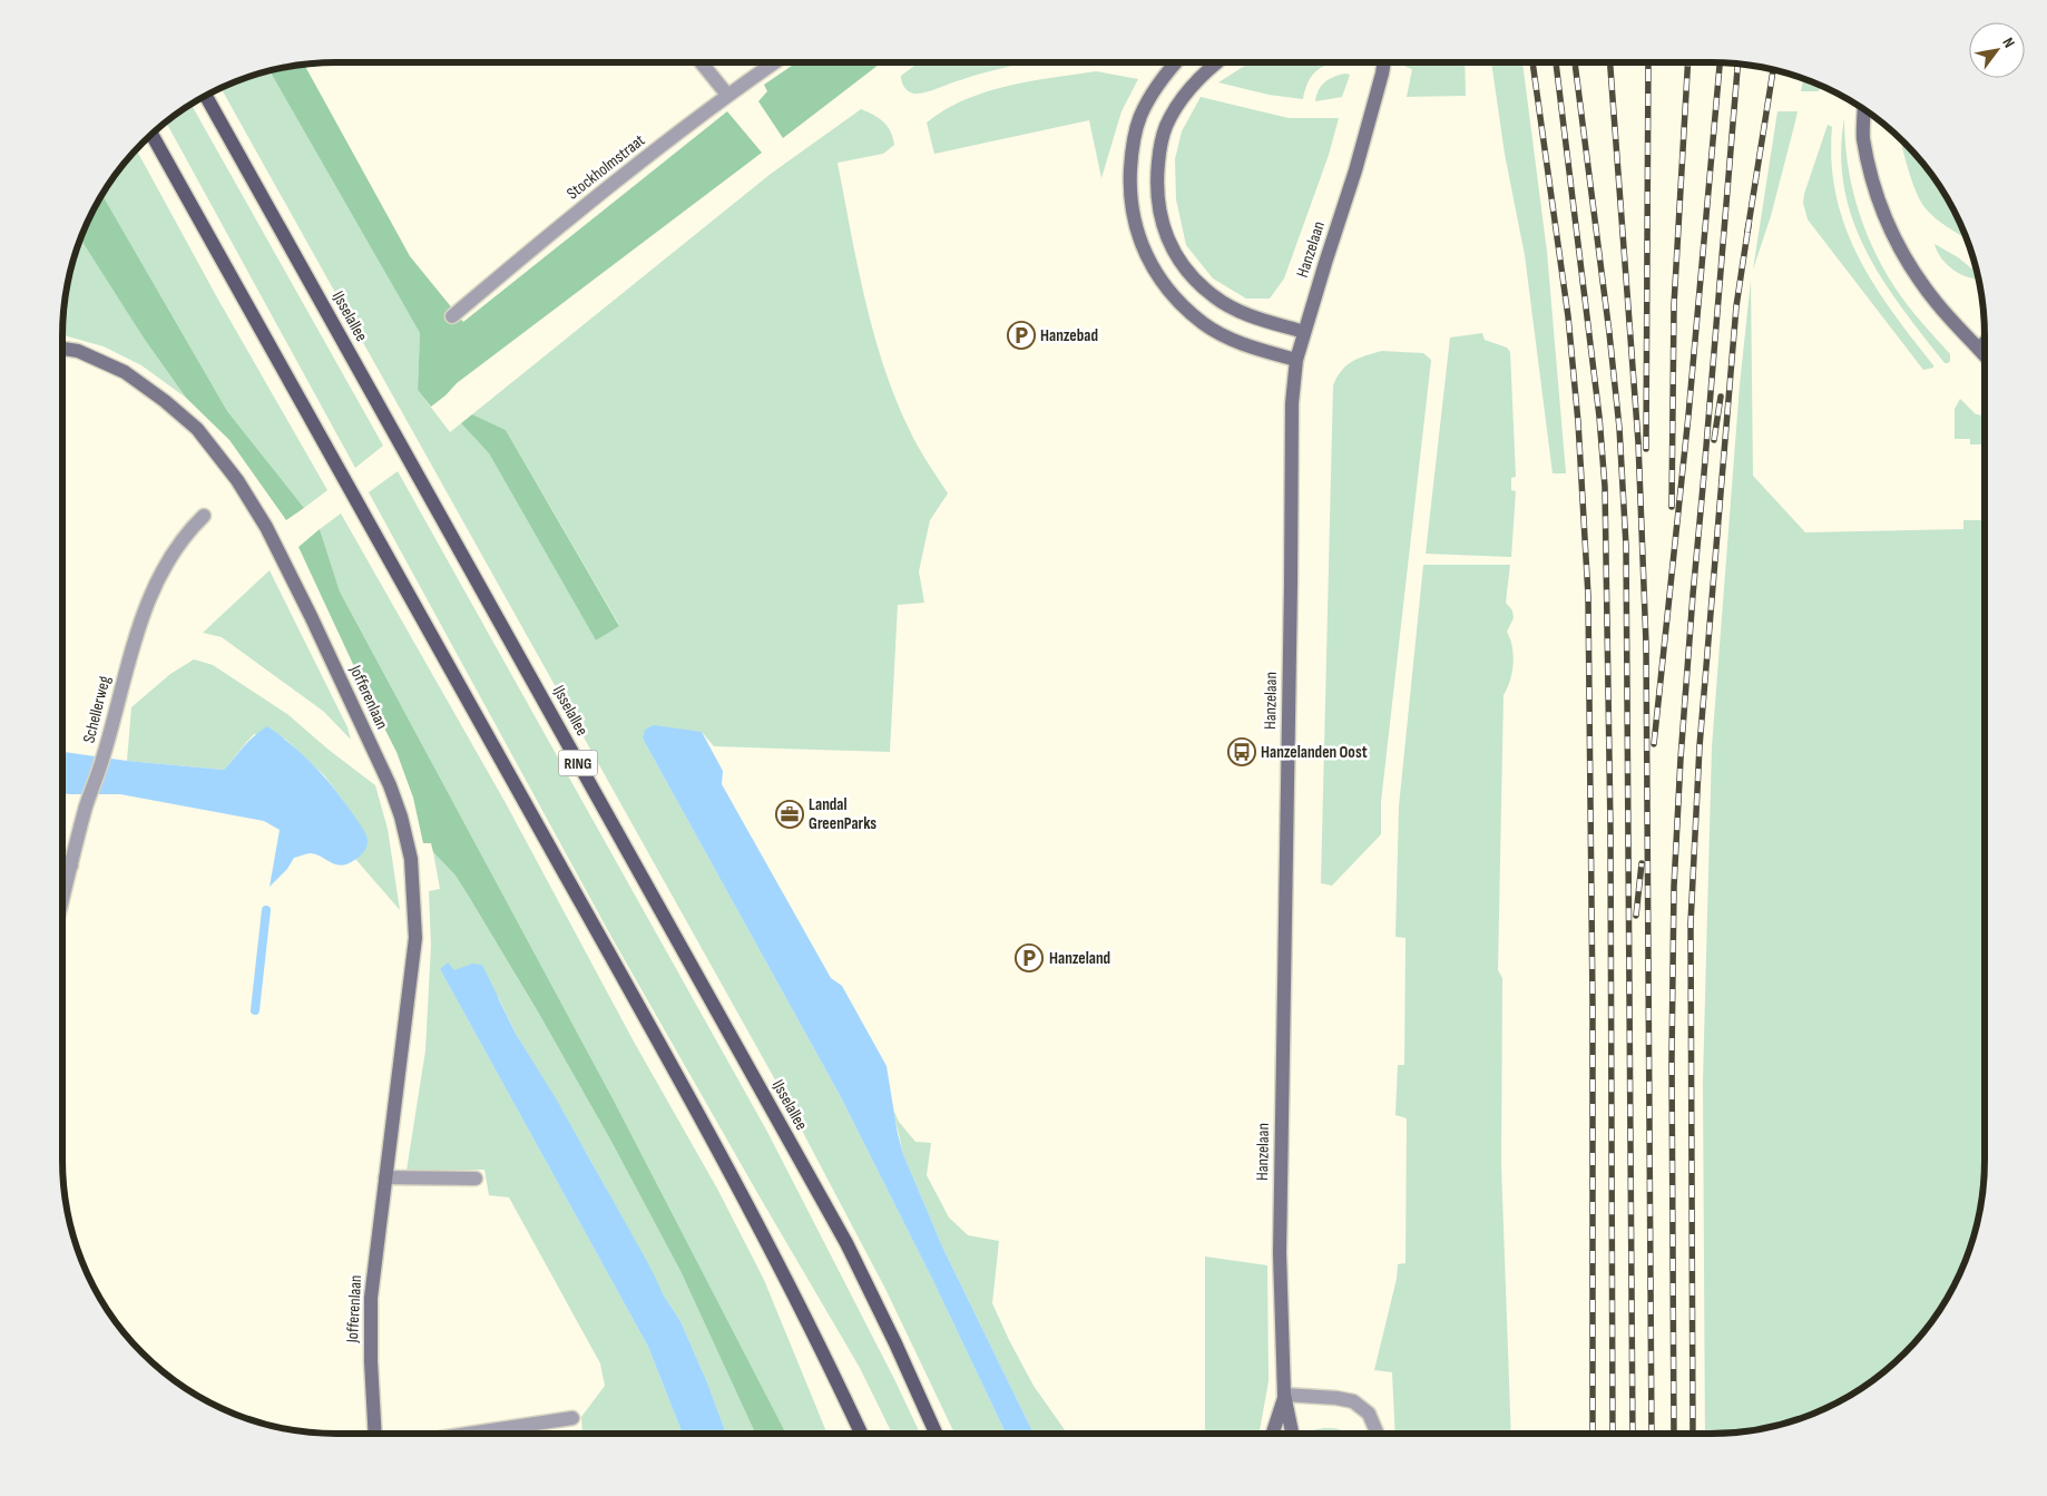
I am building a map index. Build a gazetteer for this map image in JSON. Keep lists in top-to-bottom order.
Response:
{
  "streets": {
    "main road": ["IJsselallee", "RING"],
    "street": [
      "Stockholmstraat",
      "Hanzelaan",
      "Jofferenlaan",
      "Schellerweg"
    ]
  },
  "places": {
    "parking": ["Hanzebad", "Hanzeland"],
    "bus stop": ["Hanzelanden Oost"],
    "office": ["Landal GreenParks"]
  },
  "north": "top right"
}
